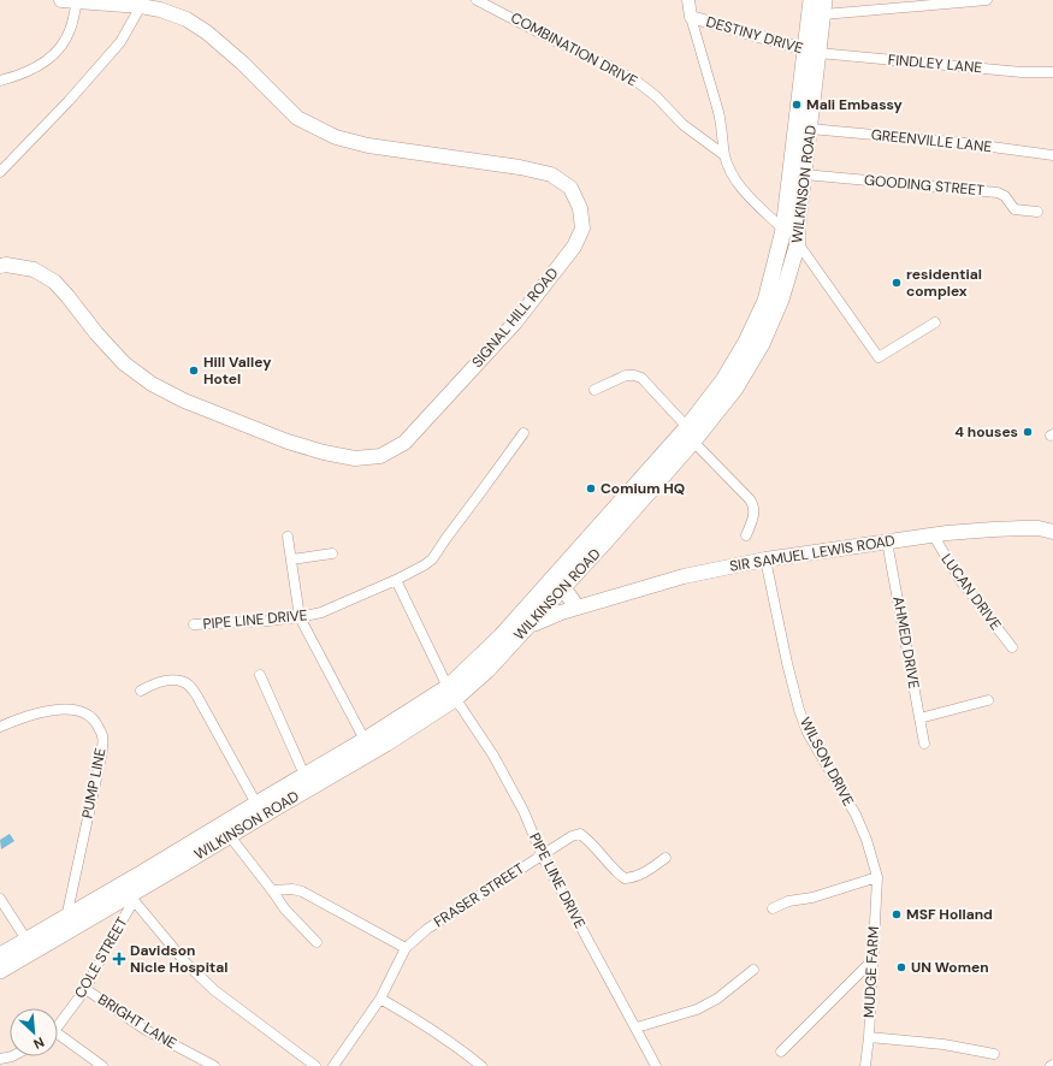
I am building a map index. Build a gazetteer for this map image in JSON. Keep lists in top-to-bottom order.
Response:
{
  "streets": {
    "main road": ["WILKINSON ROAD", "SIGNAL HILL ROAD", "SIR SAMUEL LEWIS ROAD"],
    "street": [
      "DESTINY DRIVE",
      "COMBINATION DRIVE",
      "FINDLEY LANE",
      "GREENVILLE LANE",
      "GOODING STREET",
      "LUCAN DRIVE",
      "PIPE LINE DRIVE",
      "AHMED DRIVE",
      "WILSON DRIVE",
      "PUMP LINE",
      "FRASER STREET",
      "COLE STREET",
      "MUDGE FARM",
      "BRIGHT LANE"
    ]
  },
  "crossings": [
    ["DESTINY DRIVE", "FINDLEY LANE"],
    ["DESTINY DRIVE", "WILKINSON ROAD"],
    ["FINDLEY LANE", "WILKINSON ROAD"],
    ["GREENVILLE LANE", "WILKINSON ROAD"],
    ["WILKINSON ROAD", "GOODING STREET"],
    ["WILKINSON ROAD", "SIR SAMUEL LEWIS ROAD"],
    ["WILKINSON ROAD", "PIPE LINE DRIVE"],
    ["WILKINSON ROAD", "PUMP LINE"],
    ["WILKINSON ROAD", "COLE STREET"],
    ["SIR SAMUEL LEWIS ROAD", "LUCAN DRIVE"],
    ["SIR SAMUEL LEWIS ROAD", "AHMED DRIVE"],
    ["SIR SAMUEL LEWIS ROAD", "WILSON DRIVE"],
    ["PIPE LINE DRIVE", "FRASER STREET"],
    ["WILSON DRIVE", "MUDGE FARM"],
    ["COLE STREET", "BRIGHT LANE"]
  ],
  "places": {
    "other": [
      "Mali Embassy",
      "residential complex",
      "Hill Valley Hotel",
      "4 houses",
      "Comium HQ",
      "MSF Holland",
      "UN Women"
    ],
    "health": ["Davidson Nicle Hospital"]
  },
  "north": "bottom right"
}
